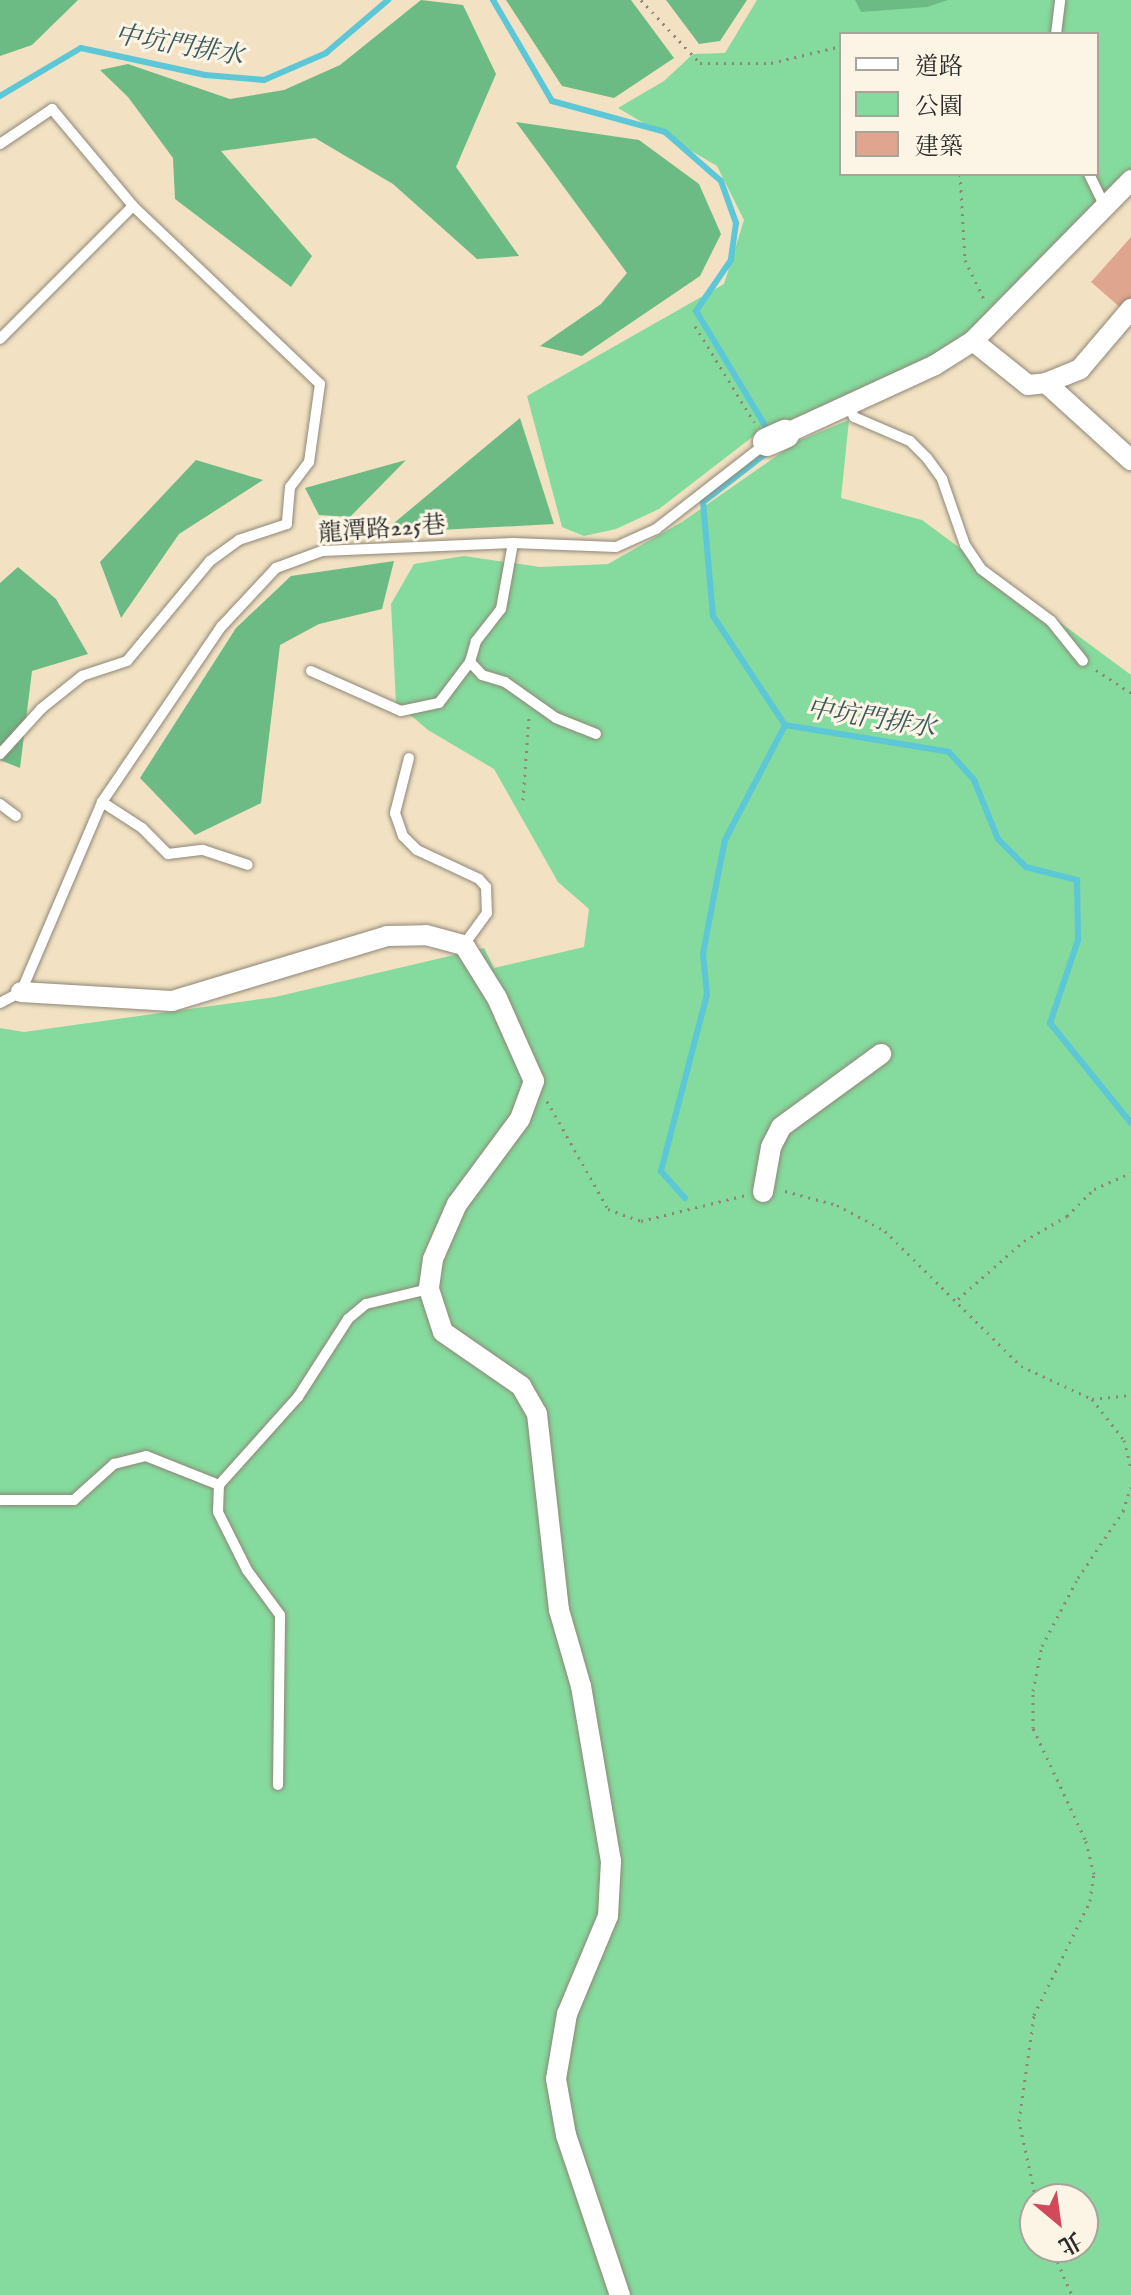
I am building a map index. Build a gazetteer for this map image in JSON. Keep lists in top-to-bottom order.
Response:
{
  "streets": {
    "lane": ["龍潭路225巷"]
  },
  "water": ["中坑門排水"],
  "legend": ["道路", "公園", "建築"],
  "north": "bottom right"
}
